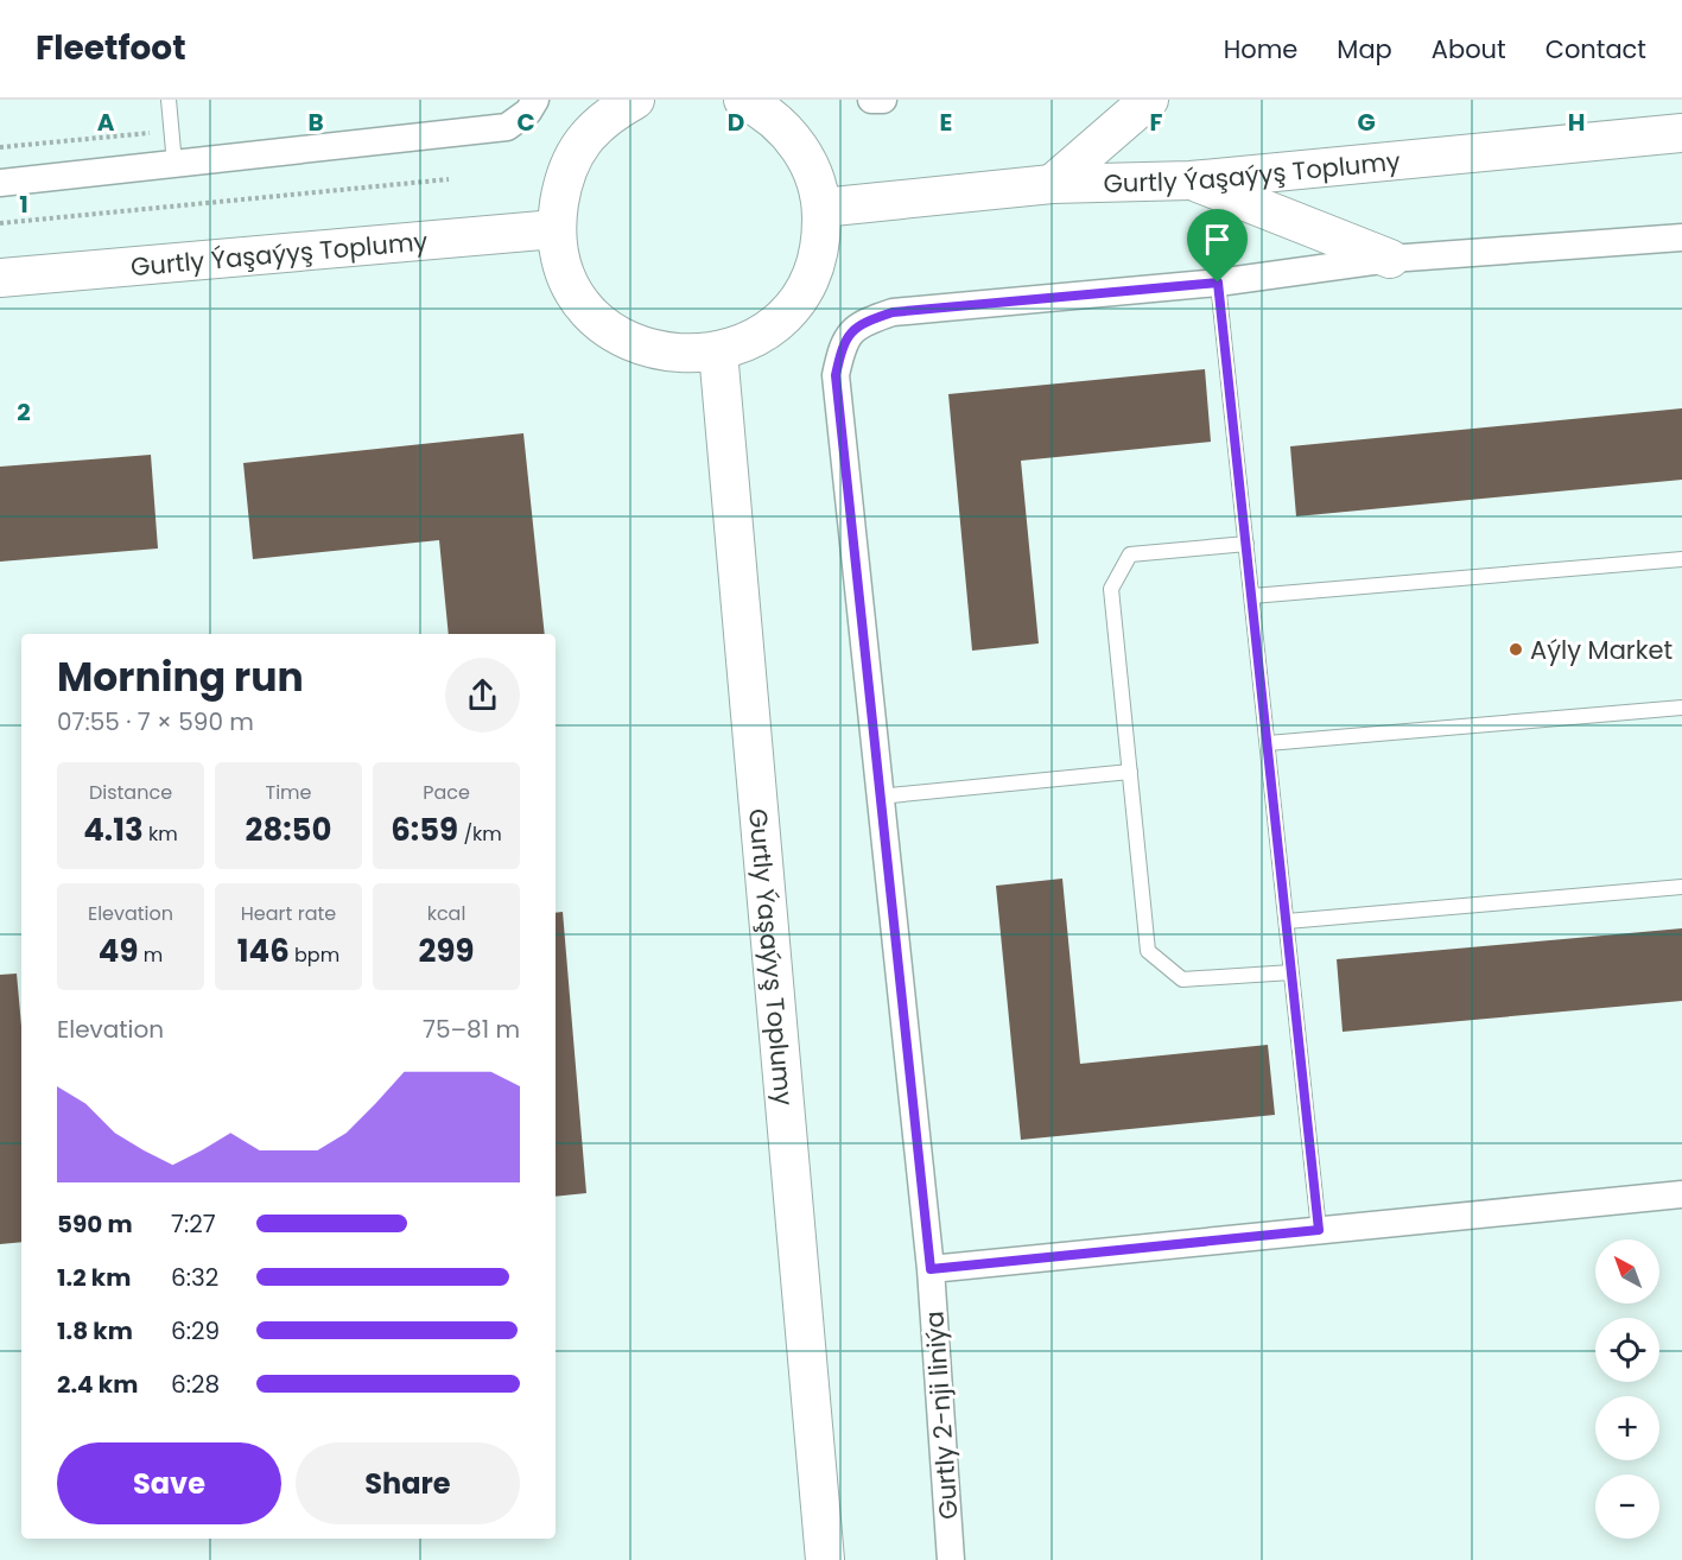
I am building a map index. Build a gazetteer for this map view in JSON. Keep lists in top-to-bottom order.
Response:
{
  "streets": {
    "street": ["Gurtly Ýaşaýyş Toplumy", "Gurtly 2-nji liniýa"]
  },
  "places": ["Aýly Market"],
  "north": "top left",
  "page": {
    "header": "Fleetfoot",
    "nav": [
      "Home",
      "Map",
      "About",
      "Contact"
    ],
    "heading": ["Morning run", "07:55 · 7 × 590 m"],
    "stats": [
      ["Distance", "4.13 km"],
      ["Time", "28:50"],
      ["Pace", "6:59 /km"],
      ["Elevation", "49 m"],
      ["Heart rate", "146 bpm"],
      ["kcal", "299"]
    ],
    "chart": ["Elevation", "75–81 m"],
    "list": [
      {
        "name": "590 m",
        "note": "7:27"
      },
      {
        "name": "1.2 km",
        "note": "6:32"
      },
      {
        "name": "1.8 km",
        "note": "6:29"
      },
      {
        "name": "2.4 km",
        "note": "6:28"
      }
    ],
    "map_buttons": ["+", "−"],
    "buttons": ["Save", "Share"]
  },
  "grid": {
    "columns": [
      "A",
      "B",
      "C",
      "D",
      "E",
      "F",
      "G",
      "H"
    ],
    "rows": ["1", "2"]
  }
}
